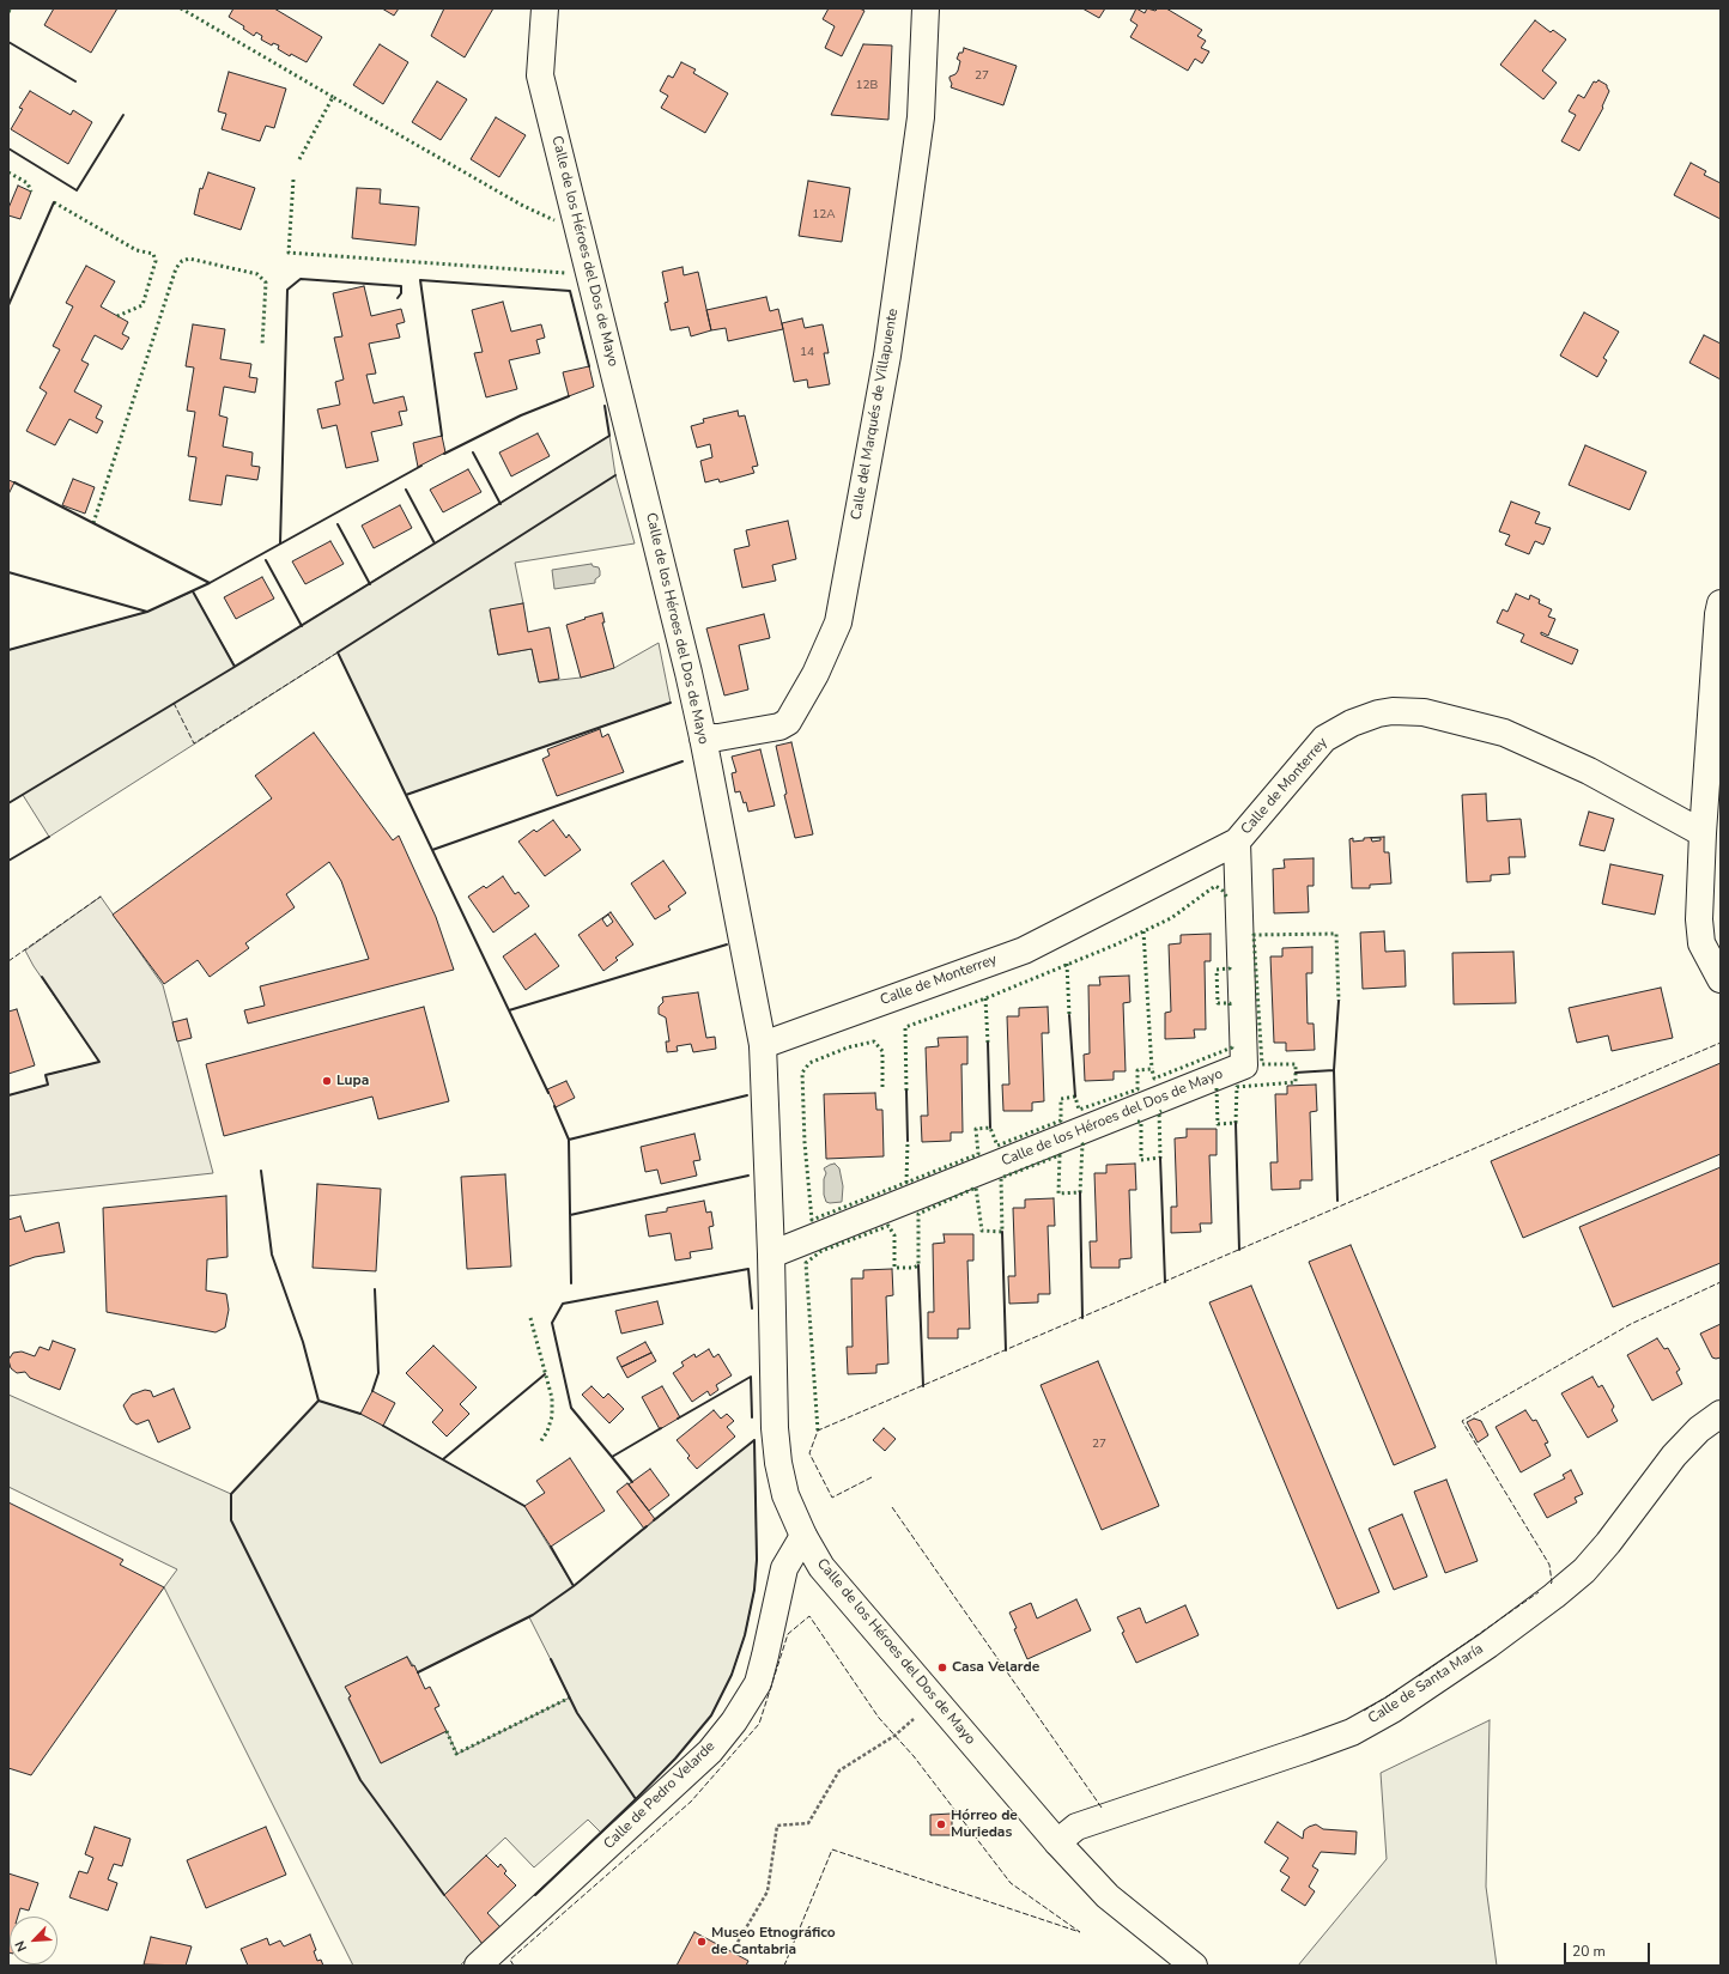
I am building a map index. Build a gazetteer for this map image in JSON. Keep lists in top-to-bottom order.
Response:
{
  "streets": {
    "street": [
      "Calle de los Héroes del Dos de Mayo",
      "Calle del Marqués de Villapuente",
      "Calle de Monterrey",
      "Calle de Santa María",
      "Calle de Pedro Velarde"
    ]
  },
  "crossings": [
    ["Calle de los Héroes del Dos de Mayo", "Calle del Marqués de Villapuente"],
    ["Calle de los Héroes del Dos de Mayo", "Calle de Monterrey"],
    ["Calle de los Héroes del Dos de Mayo", "Calle de Santa María"],
    ["Calle de los Héroes del Dos de Mayo", "Calle de Pedro Velarde"]
  ],
  "places": [
    "Lupa",
    "Casa Velarde",
    "Hórreo de Muriedas",
    "Museo Etnográfico de Cantabria"
  ],
  "house_numbers": [
    "27",
    "12B",
    "12A",
    "14",
    "27"
  ],
  "scale_bar": "20 m",
  "north": "bottom left"
}
